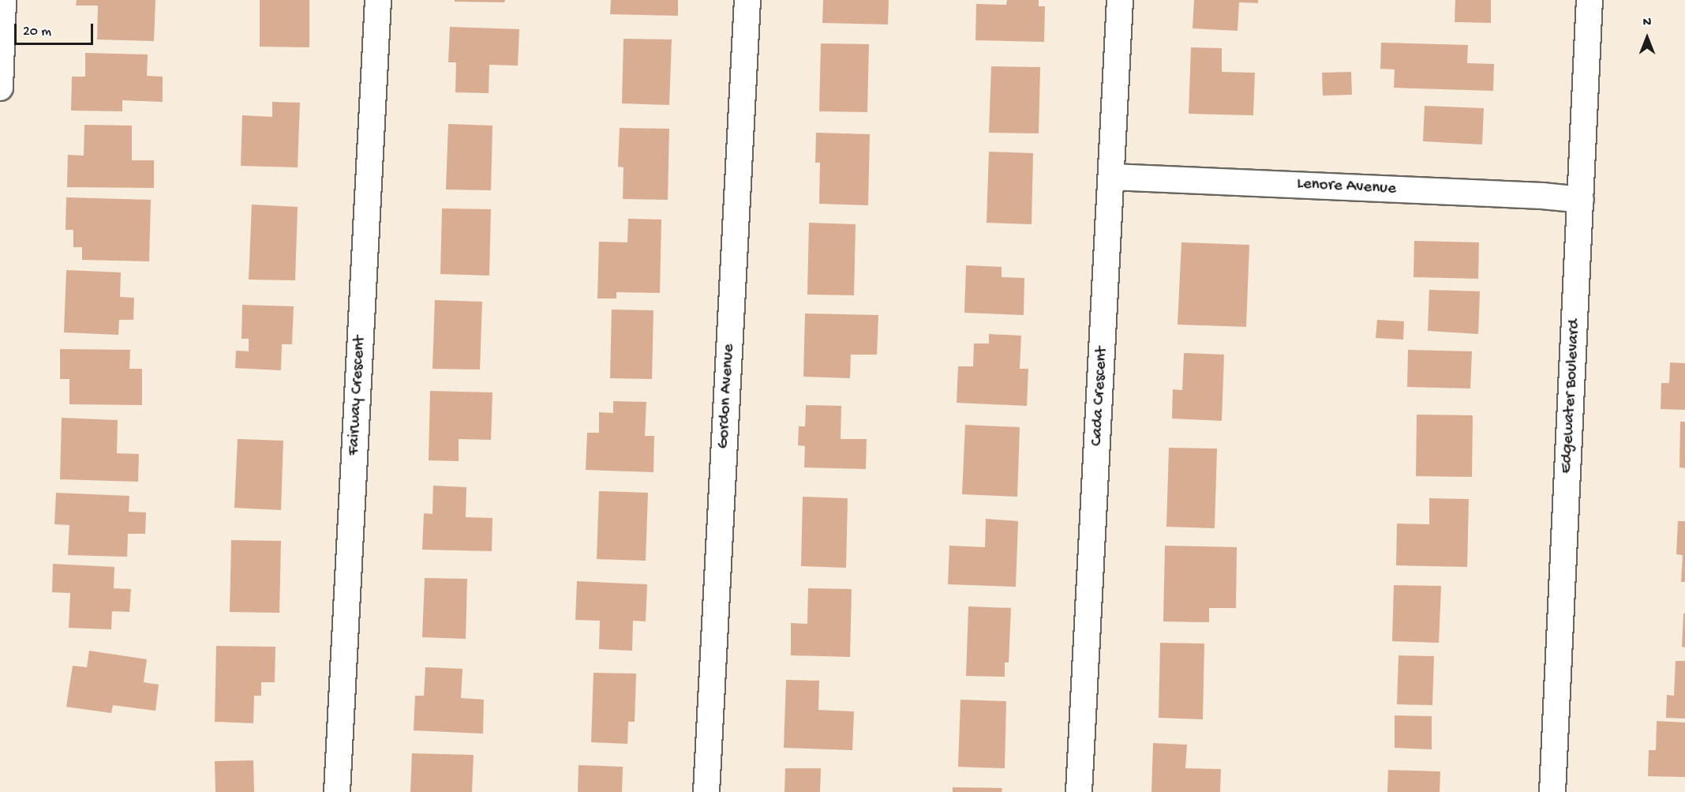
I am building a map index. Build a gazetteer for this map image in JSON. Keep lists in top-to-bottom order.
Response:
{
  "streets": {
    "street": [
      "Lenore Avenue",
      "Fairway Crescent",
      "Gordon Avenue",
      "Cada Crescent",
      "Edgewater Boulevard"
    ]
  },
  "crossings": [
    ["Lenore Avenue", "Cada Crescent"],
    ["Lenore Avenue", "Edgewater Boulevard"]
  ],
  "scale_bar": "20 m",
  "north": "top"
}
